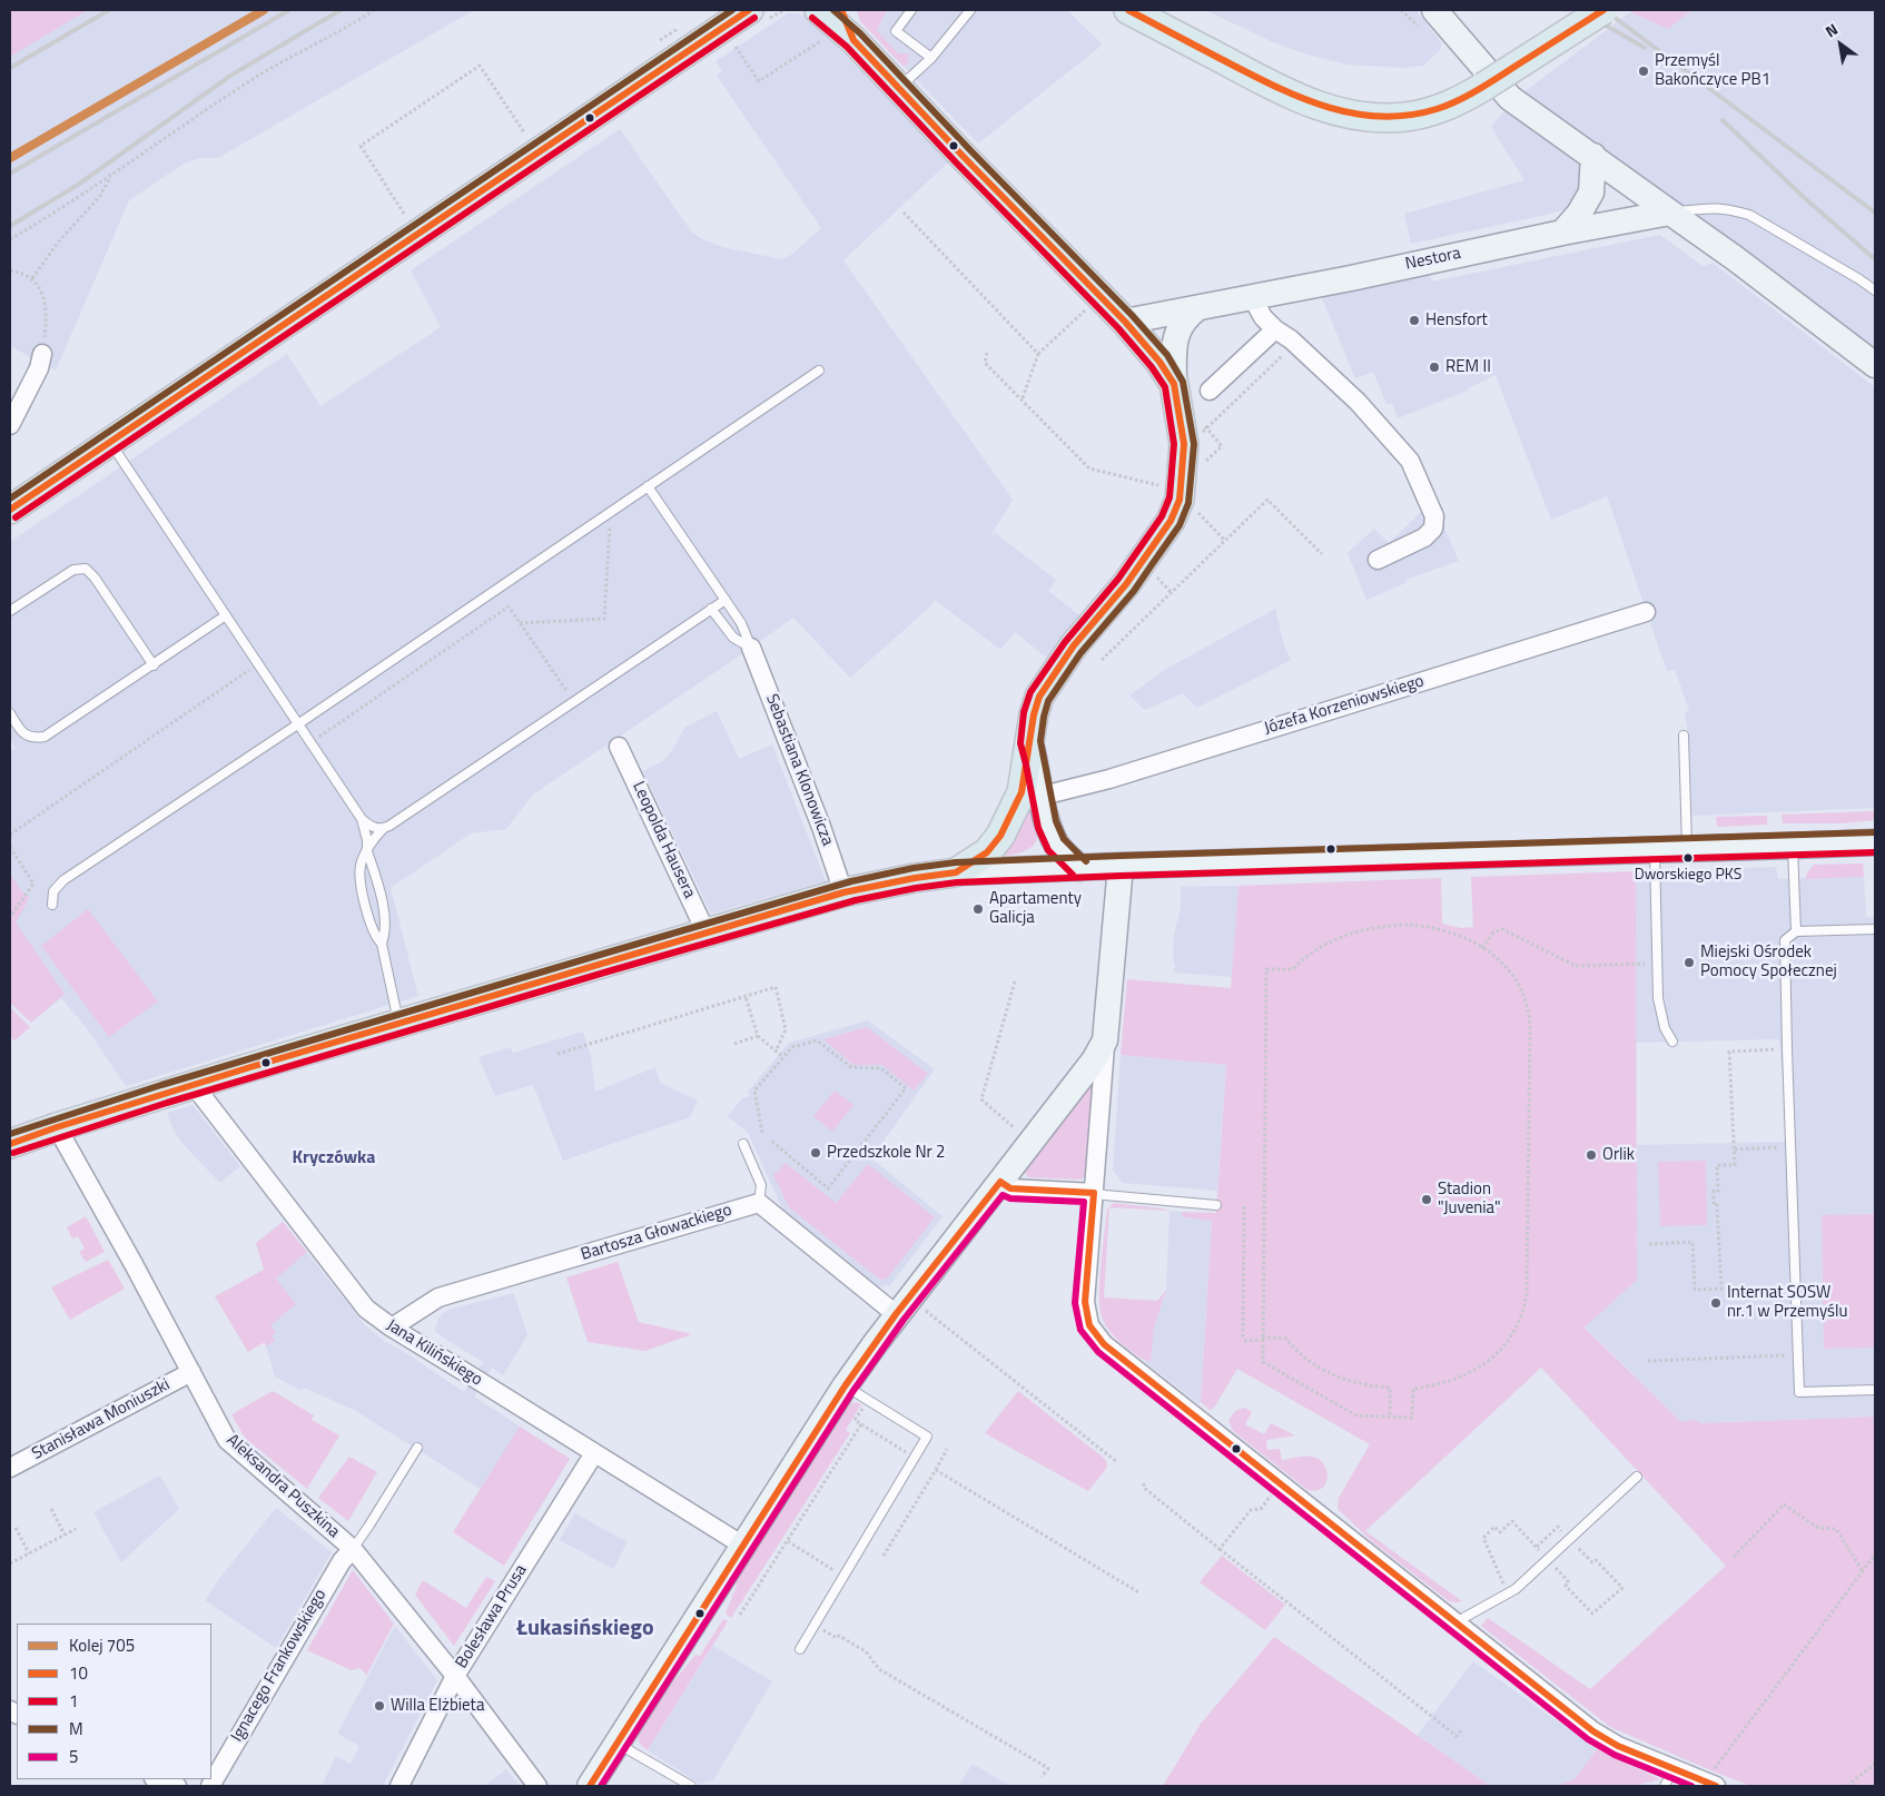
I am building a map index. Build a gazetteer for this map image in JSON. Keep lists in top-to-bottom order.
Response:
{
  "streets": {
    "street": [
      "Nestora",
      "Józefa Korzeniowskiego",
      "Sebastiana Klonowicza",
      "Leopolda Hausera",
      "Bartosza Głowackiego",
      "Jana Kilińskiego",
      "Stanisława Moniuszki",
      "Aleksandra Puszkina",
      "Bolesława Prusa",
      "Ignacego Frankowskiego"
    ]
  },
  "crossings": [
    ["Bartosza Głowackiego", "Jana Kilińskiego"],
    ["Jana Kilińskiego", "Bolesława Prusa"],
    ["Stanisława Moniuszki", "Aleksandra Puszkina"],
    ["Aleksandra Puszkina", "Bolesława Prusa"],
    ["Aleksandra Puszkina", "Ignacego Frankowskiego"]
  ],
  "districts": ["Kryczówka", "Łukasińskiego"],
  "places": [
    "Przemyśl Bakończyce PB1",
    "Hensfort",
    "REM II",
    "Dworskiego PKS",
    "Apartamenty Galicja",
    "Miejski Ośrodek Pomocy Społecznej",
    "Przedszkole Nr 2",
    "Orlik",
    "Stadion \"Juvenia\"",
    "Internat SOSW nr.1 w Przemyślu",
    "Willa Elżbieta"
  ],
  "lines": [
    "rail line 705",
    "transit line 10",
    "transit line M",
    "transit line 1",
    "transit line 5"
  ],
  "legend": [
    "Kolej 705",
    "10",
    "1",
    "M",
    "5"
  ],
  "north": "top left"
}
